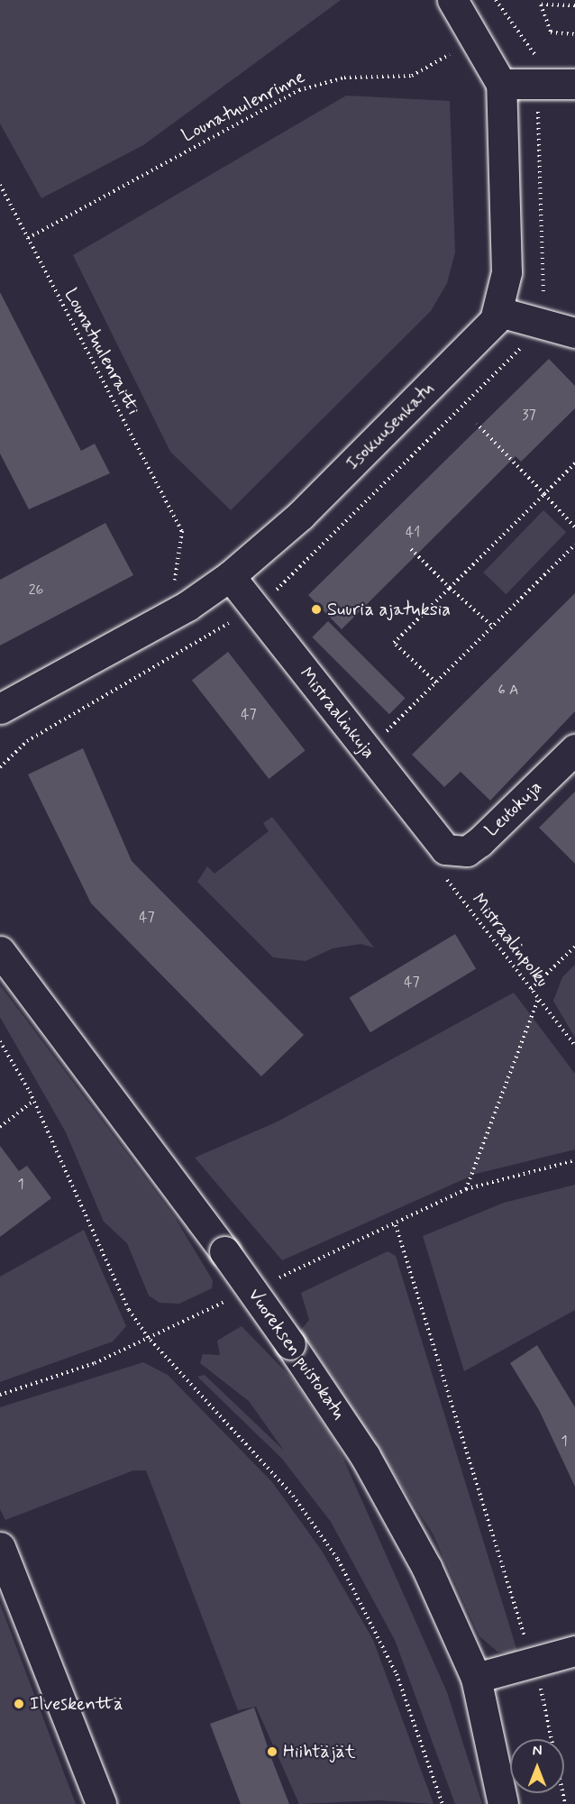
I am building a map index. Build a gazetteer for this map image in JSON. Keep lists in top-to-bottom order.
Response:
{
  "streets": {
    "street": [
      "Isokuusenkatu",
      "Mistraalinkuja",
      "Leutokuja",
      "Vuoreksen puistokatu"
    ],
    "path": ["Lounatuulenrinne", "Lounatuulenraitti", "Mistraalinpolku"]
  },
  "crossings": [
    ["Lounatuulenrinne", "Lounatuulenraitti"],
    ["Lounatuulenrinne", "Isokuusenkatu"],
    ["Isokuusenkatu", "Mistraalinkuja"],
    ["Mistraalinkuja", "Leutokuja"],
    ["Mistraalinkuja", "Mistraalinpolku"],
    ["Leutokuja", "Mistraalinpolku"]
  ],
  "places": ["Suuria ajatuksia", "Ilveskenttä", "Hiihtäjät"],
  "house_numbers": [
    "37",
    "41",
    "26",
    "6 A",
    "47",
    "47",
    "47",
    "1",
    "1"
  ],
  "north": "top"
}
